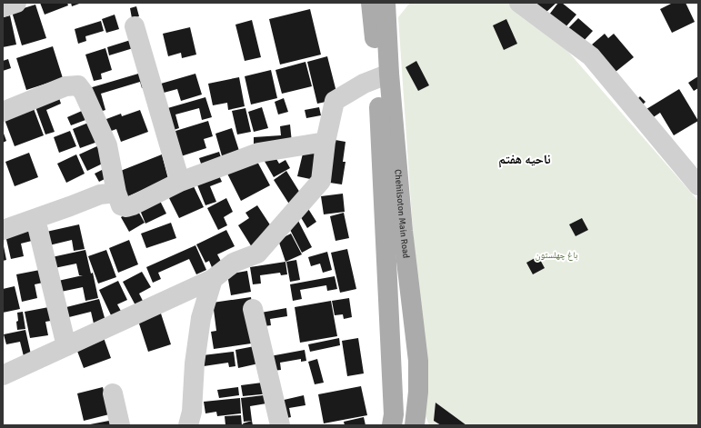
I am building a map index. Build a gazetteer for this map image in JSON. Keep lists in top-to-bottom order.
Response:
{
  "streets": {
    "main road": ["Chehilsoton Main Road"]
  },
  "districts": ["ناحیه هفتم"],
  "parks": ["باغ چهلستون"]
}
